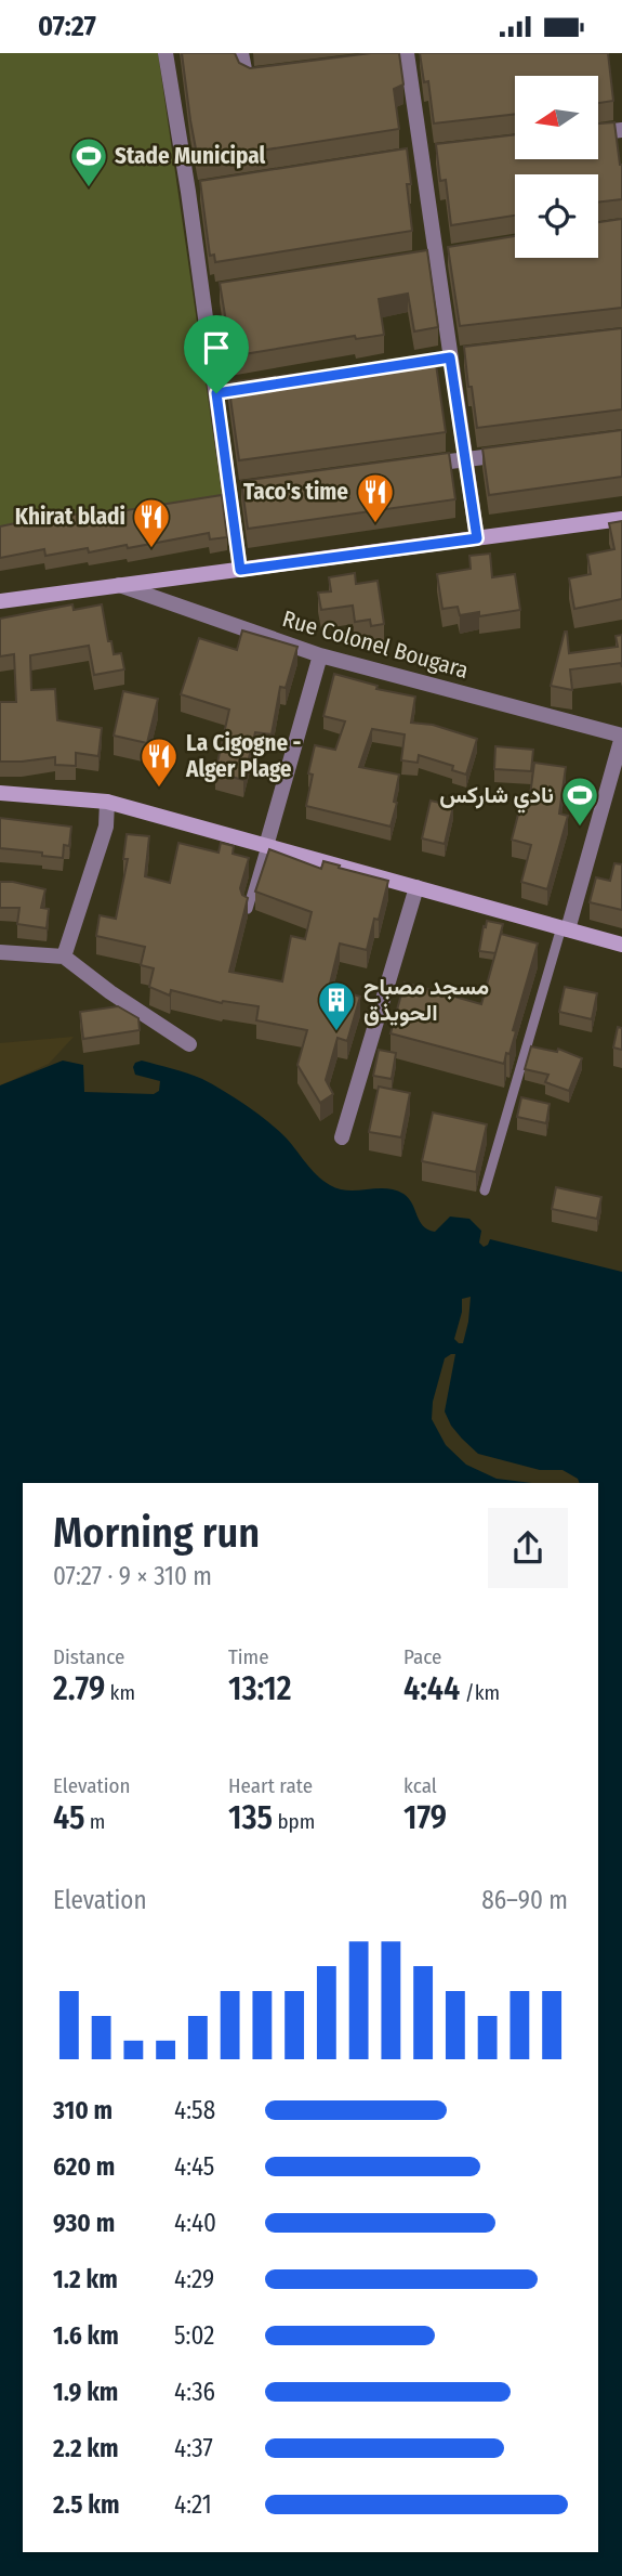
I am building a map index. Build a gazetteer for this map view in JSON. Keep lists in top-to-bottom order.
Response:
{
  "streets": {
    "street": ["Rue Colonel Bougara"]
  },
  "places": {
    "sports": ["Stade Municipal", "نادي شاركس"],
    "restaurant": ["Taco's time", "Khirat bladi", "La Cigogne - Alger Plage"],
    "building": ["مسجد مصباح الحويذق"]
  },
  "north": "left",
  "page": {
    "status": "07:27",
    "heading": ["Morning run", "07:27 · 9 × 310 m"],
    "stats": [
      ["Distance", "2.79 km"],
      ["Time", "13:12"],
      ["Pace", "4:44 /km"],
      ["Elevation", "45 m"],
      ["Heart rate", "135 bpm"],
      ["kcal", "179"]
    ],
    "chart": ["Elevation", "86–90 m"],
    "list": [
      {
        "name": "310 m",
        "note": "4:58"
      },
      {
        "name": "620 m",
        "note": "4:45"
      },
      {
        "name": "930 m",
        "note": "4:40"
      },
      {
        "name": "1.2 km",
        "note": "4:29"
      },
      {
        "name": "1.6 km",
        "note": "5:02"
      },
      {
        "name": "1.9 km",
        "note": "4:36"
      },
      {
        "name": "2.2 km",
        "note": "4:37"
      },
      {
        "name": "2.5 km",
        "note": "4:21"
      }
    ]
  }
}
